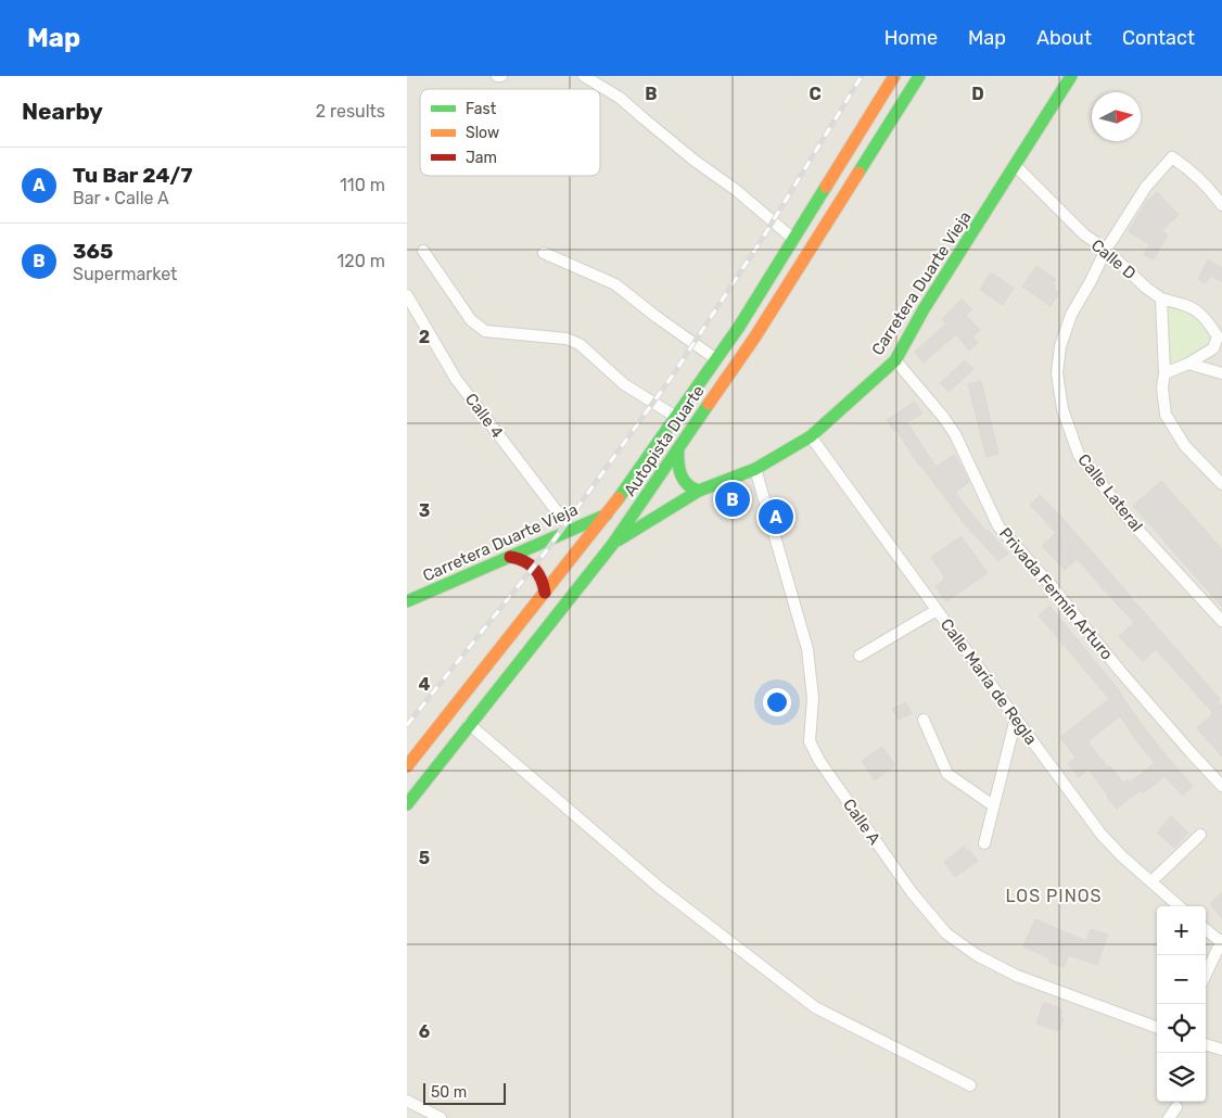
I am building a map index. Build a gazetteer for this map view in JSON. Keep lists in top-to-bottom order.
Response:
{
  "streets": {
    "main road": ["Carretera Duarte Vieja", "Autopista Duarte"],
    "street": [
      "Calle D",
      "Calle 4",
      "Calle Lateral",
      "Privada Fermín Arturo",
      "Calle María de Regla",
      "Calle A"
    ]
  },
  "crossings": [
    ["Calle D", "Carretera Duarte Vieja"],
    ["Calle D", "Calle Lateral"],
    ["Carretera Duarte Vieja", "Calle 4"],
    ["Carretera Duarte Vieja", "Autopista Duarte"],
    ["Carretera Duarte Vieja", "Privada Fermín Arturo"],
    ["Carretera Duarte Vieja", "Calle María de Regla"],
    ["Carretera Duarte Vieja", "Calle A"]
  ],
  "districts": ["LOS PINOS"],
  "legend": ["Fast", "Slow", "Jam"],
  "scale_bar": "50 m",
  "north": "right",
  "page": {
    "header": "Map",
    "nav": [
      "Home",
      "Map",
      "About",
      "Contact"
    ],
    "heading": ["Nearby", "2 results"],
    "list": [
      {
        "mark": "A",
        "name": "Tu Bar 24/7",
        "note": "Bar · Calle A",
        "value": "110 m"
      },
      {
        "mark": "B",
        "name": "365",
        "note": "Supermarket",
        "value": "120 m"
      }
    ],
    "pins": ["B", "A"],
    "map_buttons": ["+", "−"],
    "scale": "50 m"
  },
  "grid": {
    "columns": ["B", "C", "D"],
    "rows": [
      "2",
      "3",
      "4",
      "5",
      "6"
    ]
  }
}
